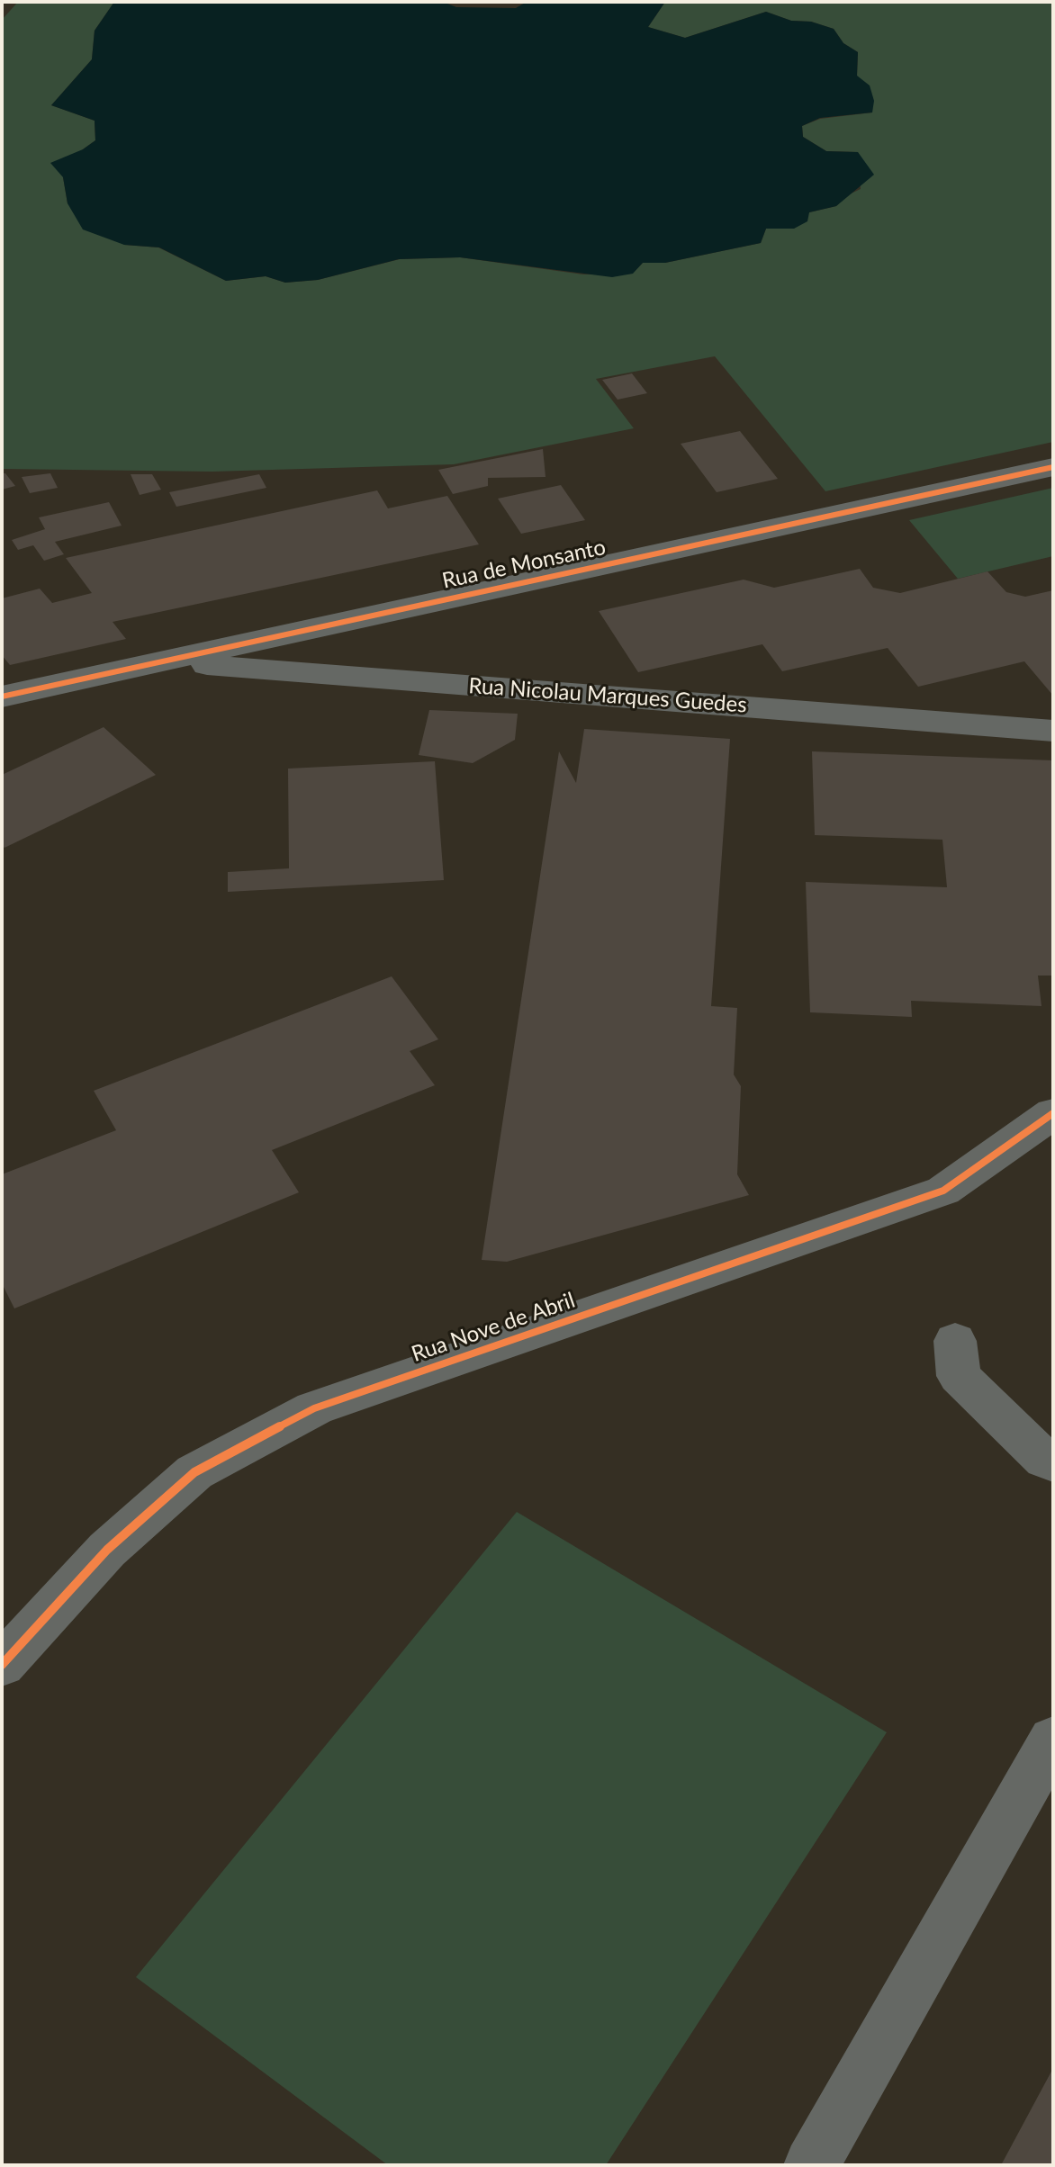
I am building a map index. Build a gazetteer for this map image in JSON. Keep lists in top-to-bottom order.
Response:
{
  "streets": {
    "street": ["Rua de Monsanto", "Rua Nicolau Marques Guedes", "Rua Nove de Abril"]
  },
  "crossings": [
    ["Rua de Monsanto", "Rua Nicolau Marques Guedes"]
  ]
}
